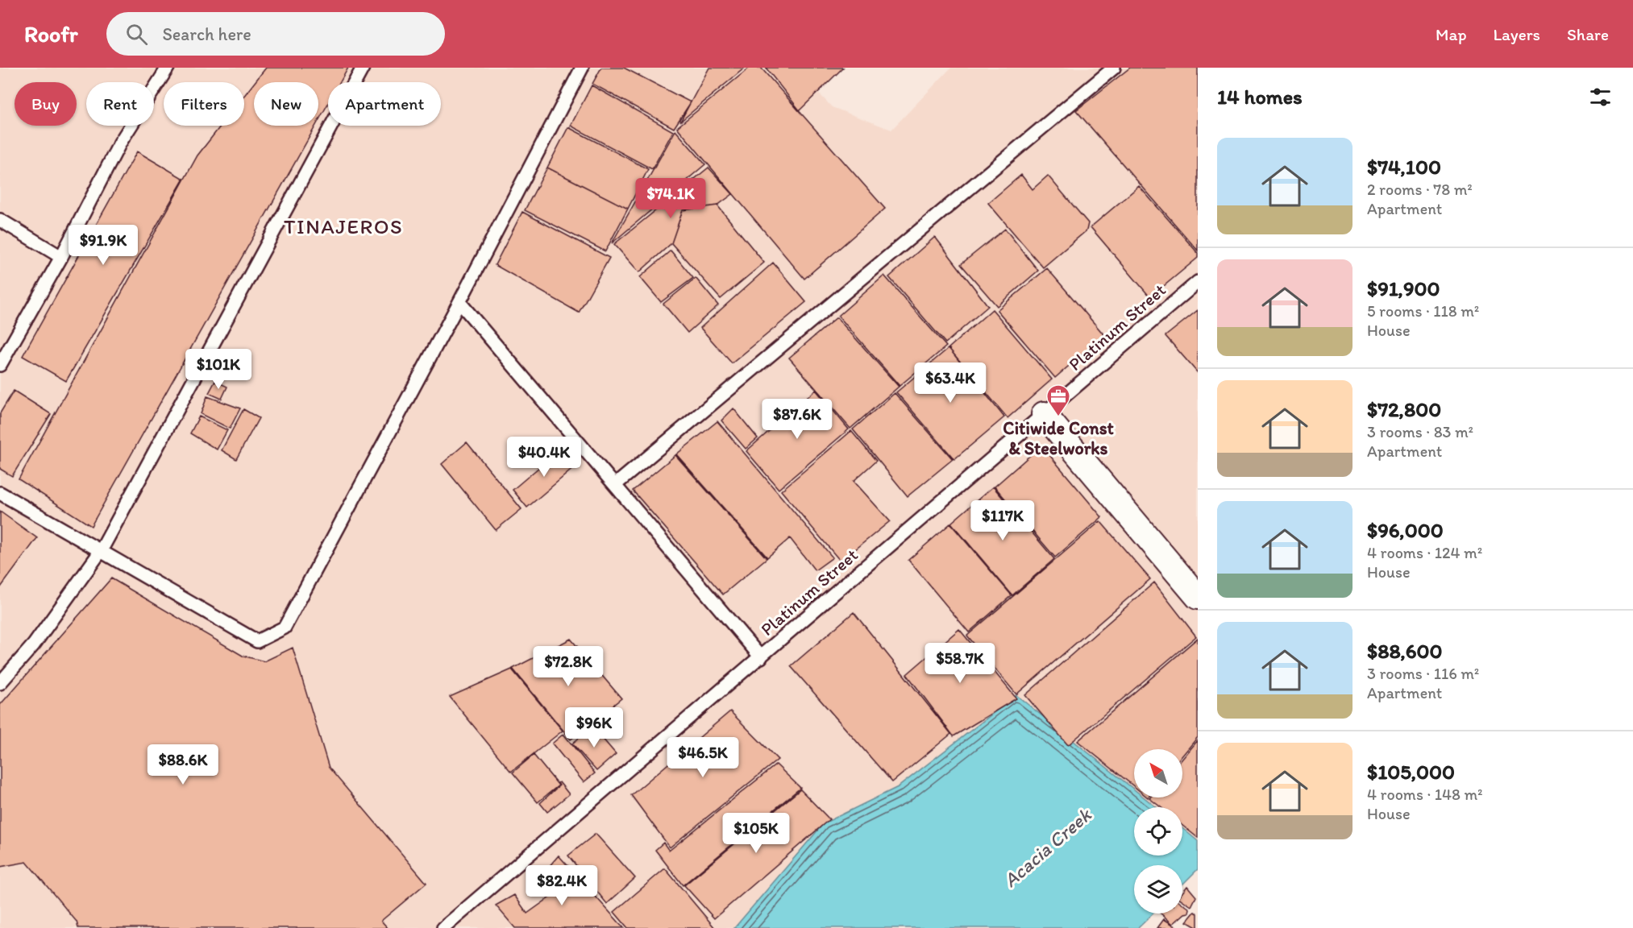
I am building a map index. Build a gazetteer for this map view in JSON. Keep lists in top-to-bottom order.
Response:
{
  "streets": {
    "lane": ["Platinum Street"]
  },
  "districts": ["TINAJEROS"],
  "water": ["Acacia Creek"],
  "places": {
    "office": ["Citiwide Const & Steelworks"]
  },
  "north": "top left",
  "page": {
    "header": "Roofr",
    "search": "Search here",
    "nav": ["Map", "Layers", "Share"],
    "heading": "14 homes",
    "chip": [
      "Buy",
      "Rent",
      "Filters",
      "New",
      "Apartment"
    ],
    "list": [
      {
        "name": "$74,100",
        "note": "2 rooms · 78 m² · Apartment"
      },
      {
        "name": "$91,900",
        "note": "5 rooms · 118 m² · House"
      },
      {
        "name": "$72,800",
        "note": "3 rooms · 83 m² · Apartment"
      },
      {
        "name": "$96,000",
        "note": "4 rooms · 124 m² · House"
      },
      {
        "name": "$88,600",
        "note": "3 rooms · 116 m² · Apartment"
      },
      {
        "name": "$105,000",
        "note": "4 rooms · 148 m² · House"
      }
    ],
    "price": [
      "$74.1K",
      "$91.9K",
      "$101K",
      "$63.4K",
      "$87.6K",
      "$40.4K",
      "$117K",
      "$58.7K",
      "$72.8K",
      "$96K",
      "$46.5K",
      "$88.6K",
      "$105K",
      "$82.4K"
    ]
  }
}
